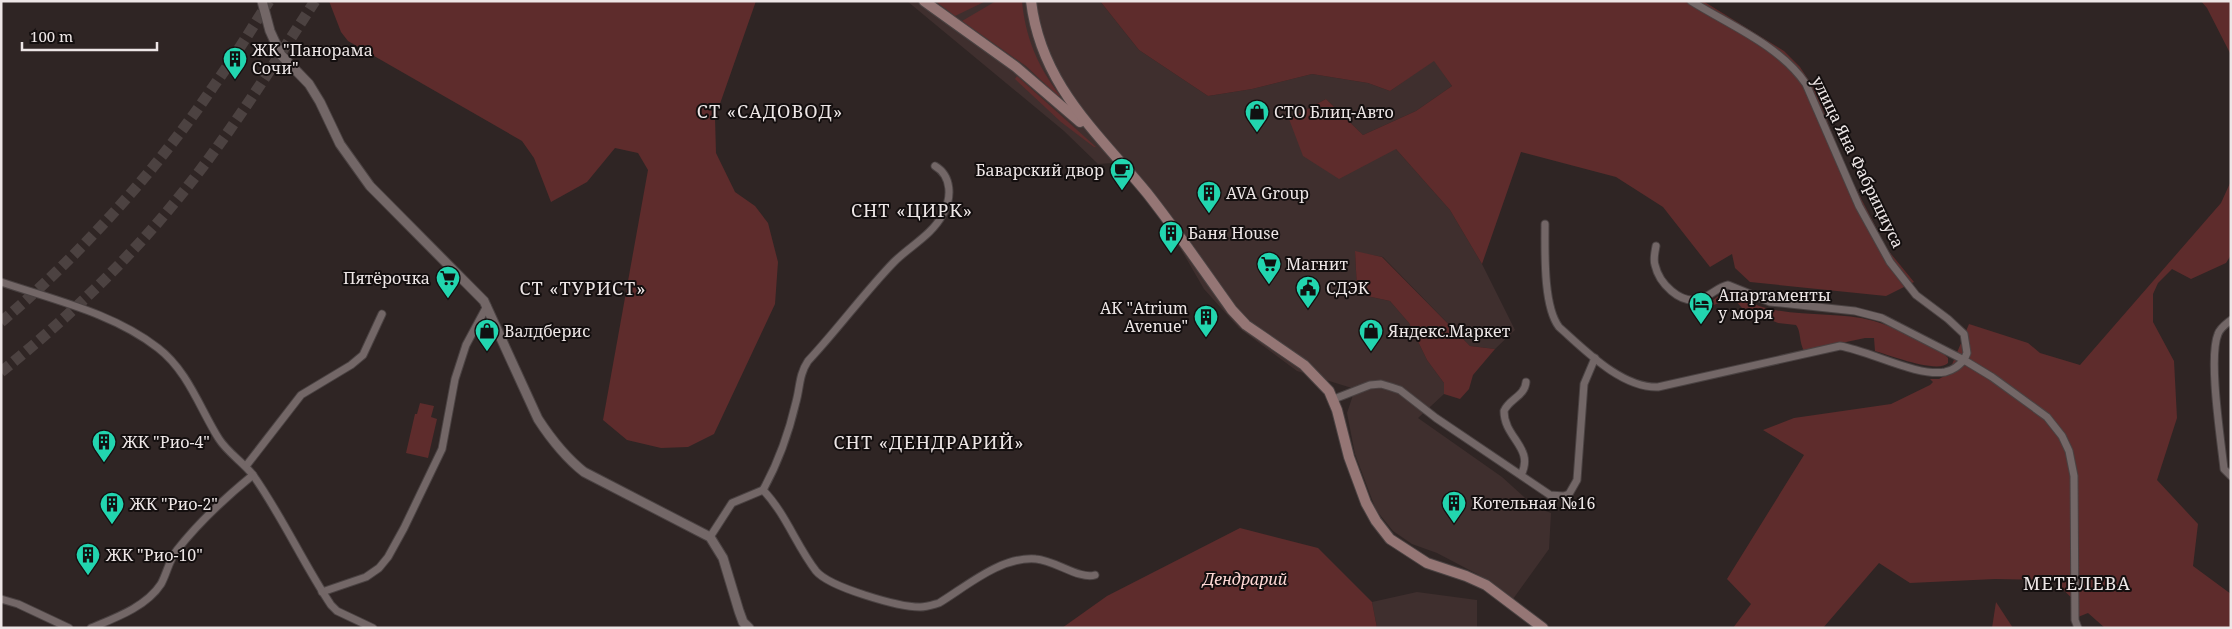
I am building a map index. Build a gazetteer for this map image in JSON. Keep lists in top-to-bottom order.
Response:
{
  "streets": {
    "street": ["улица Яна Фабрициуса"]
  },
  "districts": [
    "СТ «САДОВОД»",
    "СНТ «ЦИРК»",
    "СТ «ТУРИСТ»",
    "СНТ «ДЕНДРАРИЙ»",
    "МЕТЕЛЕВА"
  ],
  "parks": ["Дендрарий"],
  "places": {
    "building": [
      "ЖК \"Панорама Сочи\"",
      "AVA Group",
      "Баня House",
      "АК \"Atrium Avenue\"",
      "ЖК \"Рио-4\"",
      "Котельная №16",
      "ЖК \"Рио-2\"",
      "ЖК \"Рио-10\""
    ],
    "shop": ["СТО Блиц-Авто", "Валдберис", "Яндекс.Маркет"],
    "cafe": ["Баварский двор"],
    "supermarket": ["Магнит", "Пятёрочка"],
    "public building": ["СДЭК"],
    "hotel": ["Апартаменты у моря"]
  },
  "scale_bar": "100 m"
}
